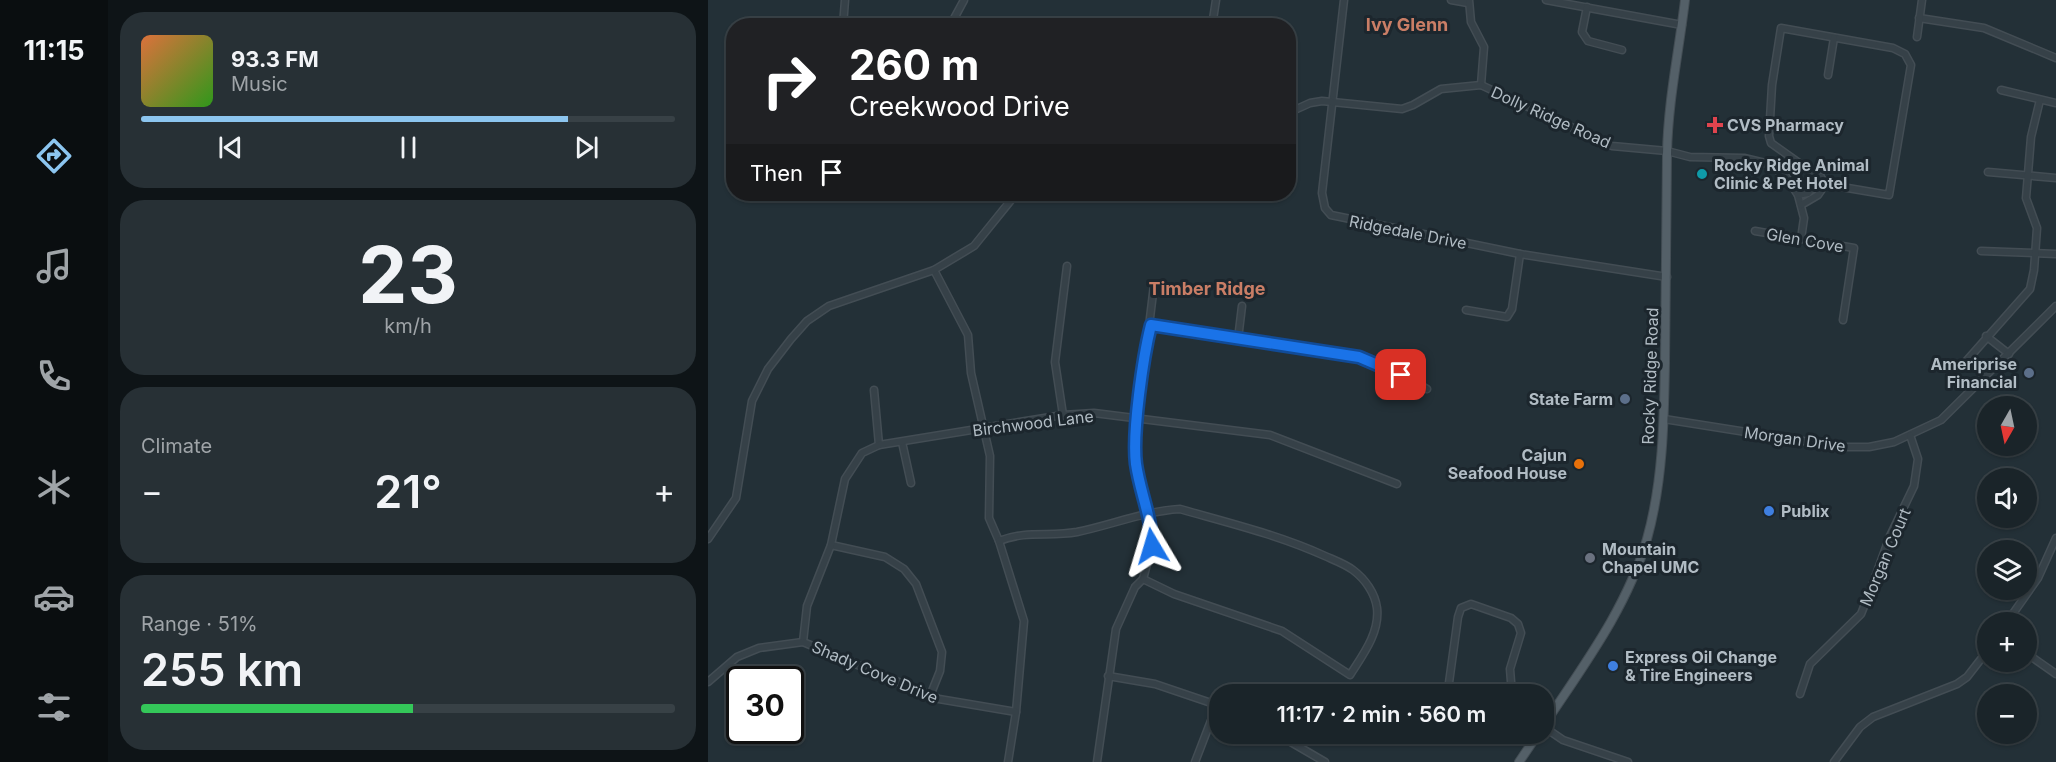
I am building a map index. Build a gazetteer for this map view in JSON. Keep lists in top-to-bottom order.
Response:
{
  "streets": {
    "main road": ["Rocky Ridge Road"],
    "street": [
      "Dolly Ridge Road",
      "Ridgedale Drive",
      "Glen Cove",
      "Birchwood Lane",
      "Morgan Drive",
      "Morgan Court",
      "Shady Cove Drive"
    ]
  },
  "crossings": [
    ["Dolly Ridge Road", "Ridgedale Drive"],
    ["Dolly Ridge Road", "Glen Cove"],
    ["Dolly Ridge Road", "Rocky Ridge Road"],
    ["Ridgedale Drive", "Rocky Ridge Road"],
    ["Rocky Ridge Road", "Morgan Drive"],
    ["Birchwood Lane", "Shady Cove Drive"],
    ["Morgan Drive", "Morgan Court"]
  ],
  "districts": ["Ivy Glenn", "Timber Ridge"],
  "places": {
    "health": ["CVS Pharmacy"],
    "other": [
      "Rocky Ridge Animal Clinic & Pet Hotel",
      "Ameriprise Financial",
      "State Farm",
      "Cajun Seafood House",
      "Publix",
      "Mountain Chapel UMC",
      "Express Oil Change & Tire Engineers"
    ]
  },
  "north": "bottom",
  "page": {
    "tabs": "11:15",
    "turn": ["260 m", "Creekwood Drive"],
    "song": ["93.3 FM", "Music"],
    "then": "Then",
    "tile": [
      ["23", "km/h"],
      "Climate",
      ["Range · 51%", "255 km"]
    ],
    "map_buttons": ["+", "−"],
    "heat": ["−", "21°", "+"],
    "limit": "30",
    "trip": "11:17 · 2 min · 560 m"
  }
}
